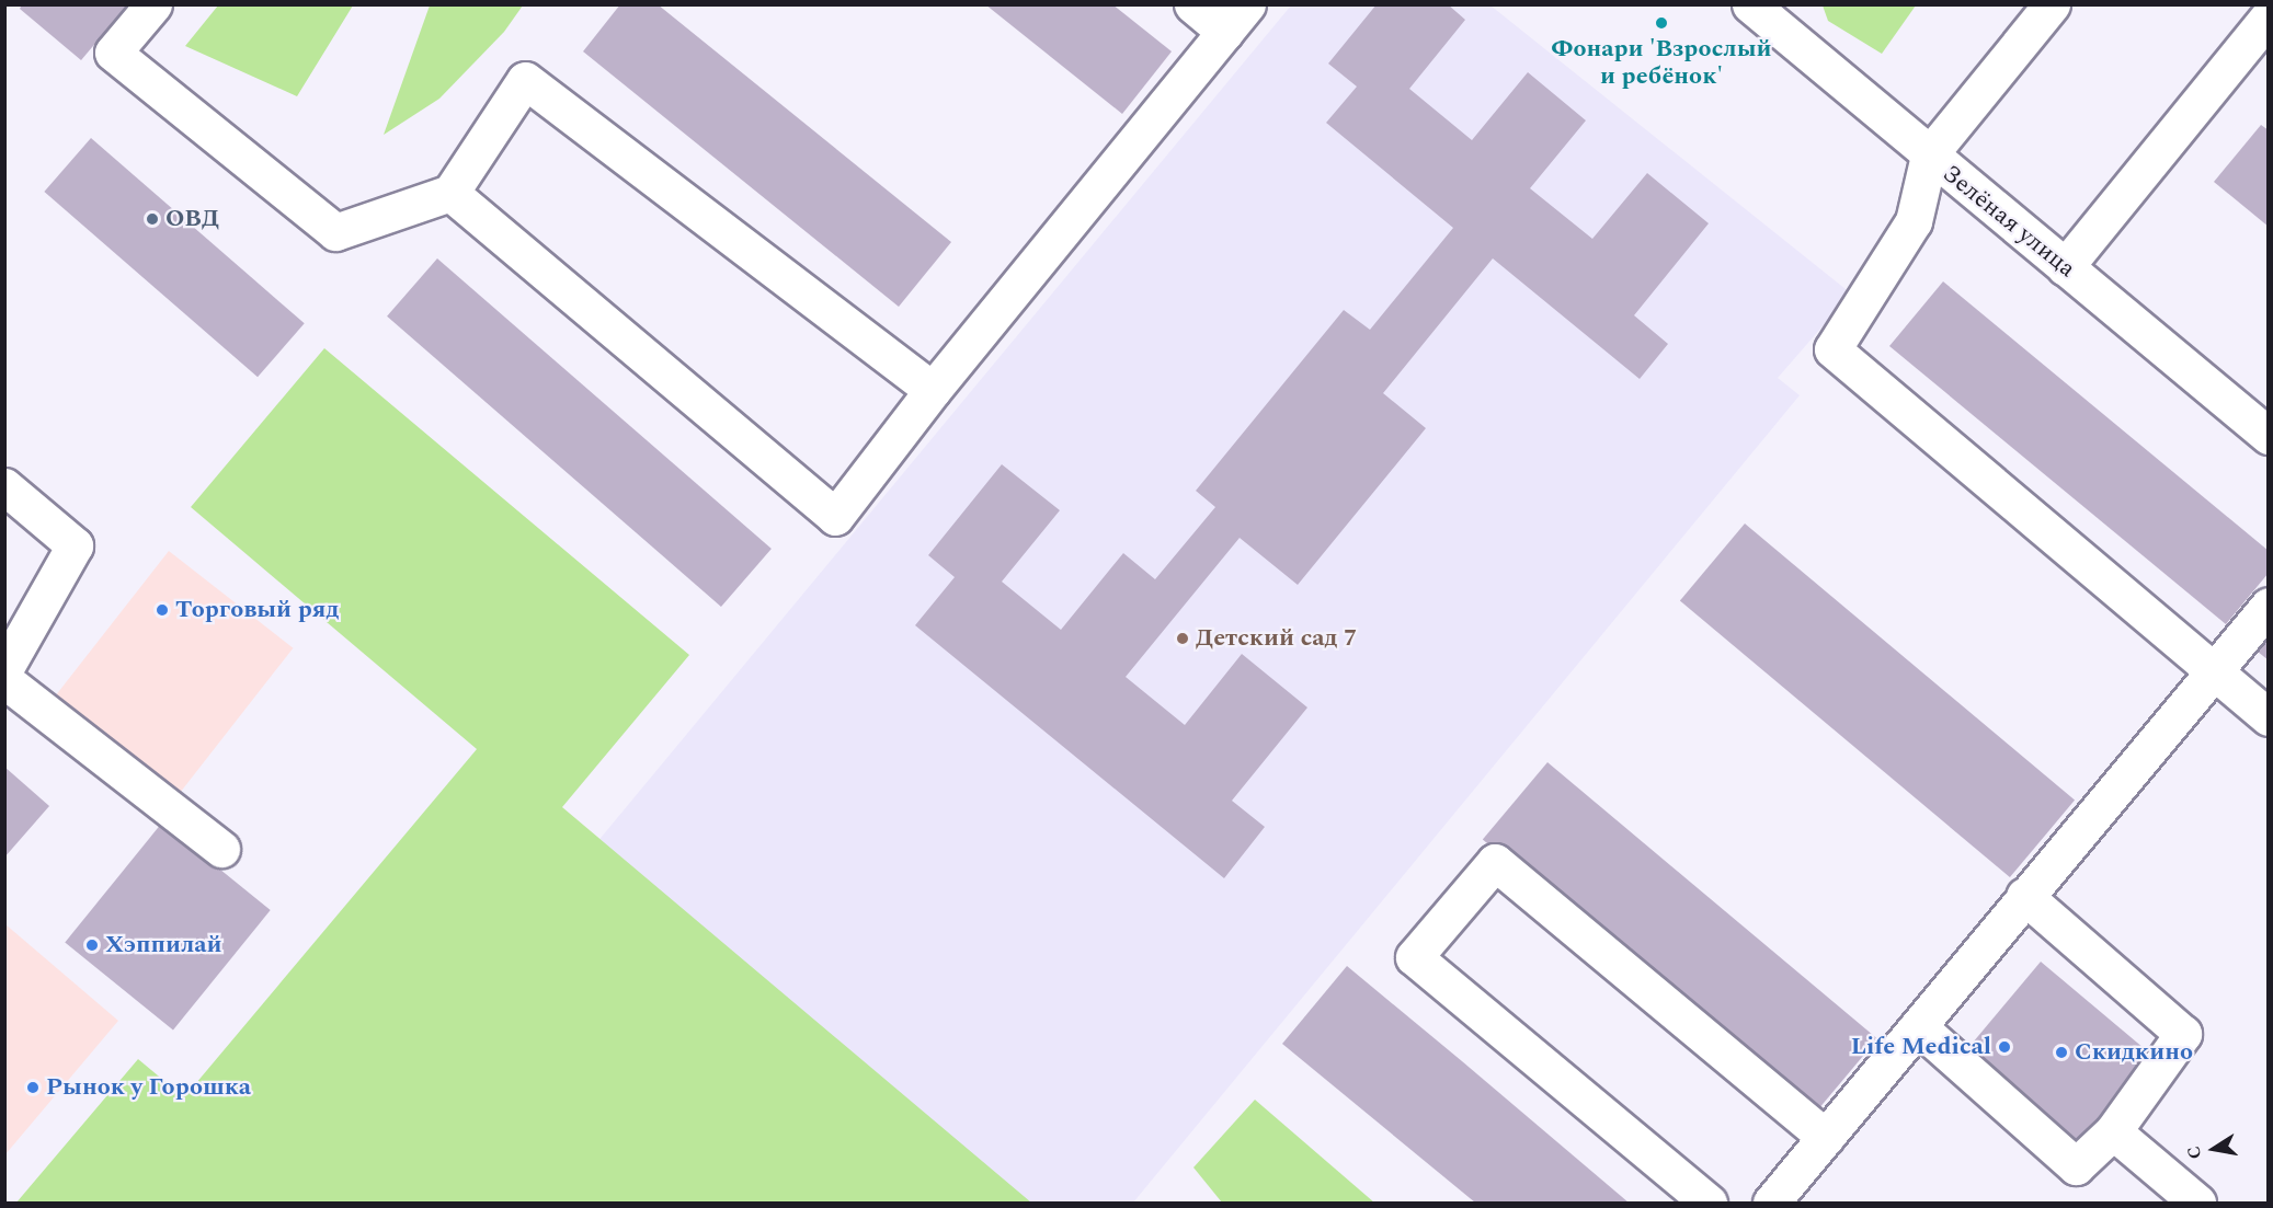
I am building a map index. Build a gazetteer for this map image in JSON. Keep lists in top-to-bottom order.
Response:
{
  "streets": {
    "street": ["Зелёная улица"]
  },
  "places": [
    "Фонари 'Взрослый и ребёнок'",
    "ОВД",
    "Торговый ряд",
    "Детский сад 7",
    "Хэппилай",
    "Life Medical",
    "Скидкино",
    "Рынок у Горошка"
  ],
  "north": "left"
}
